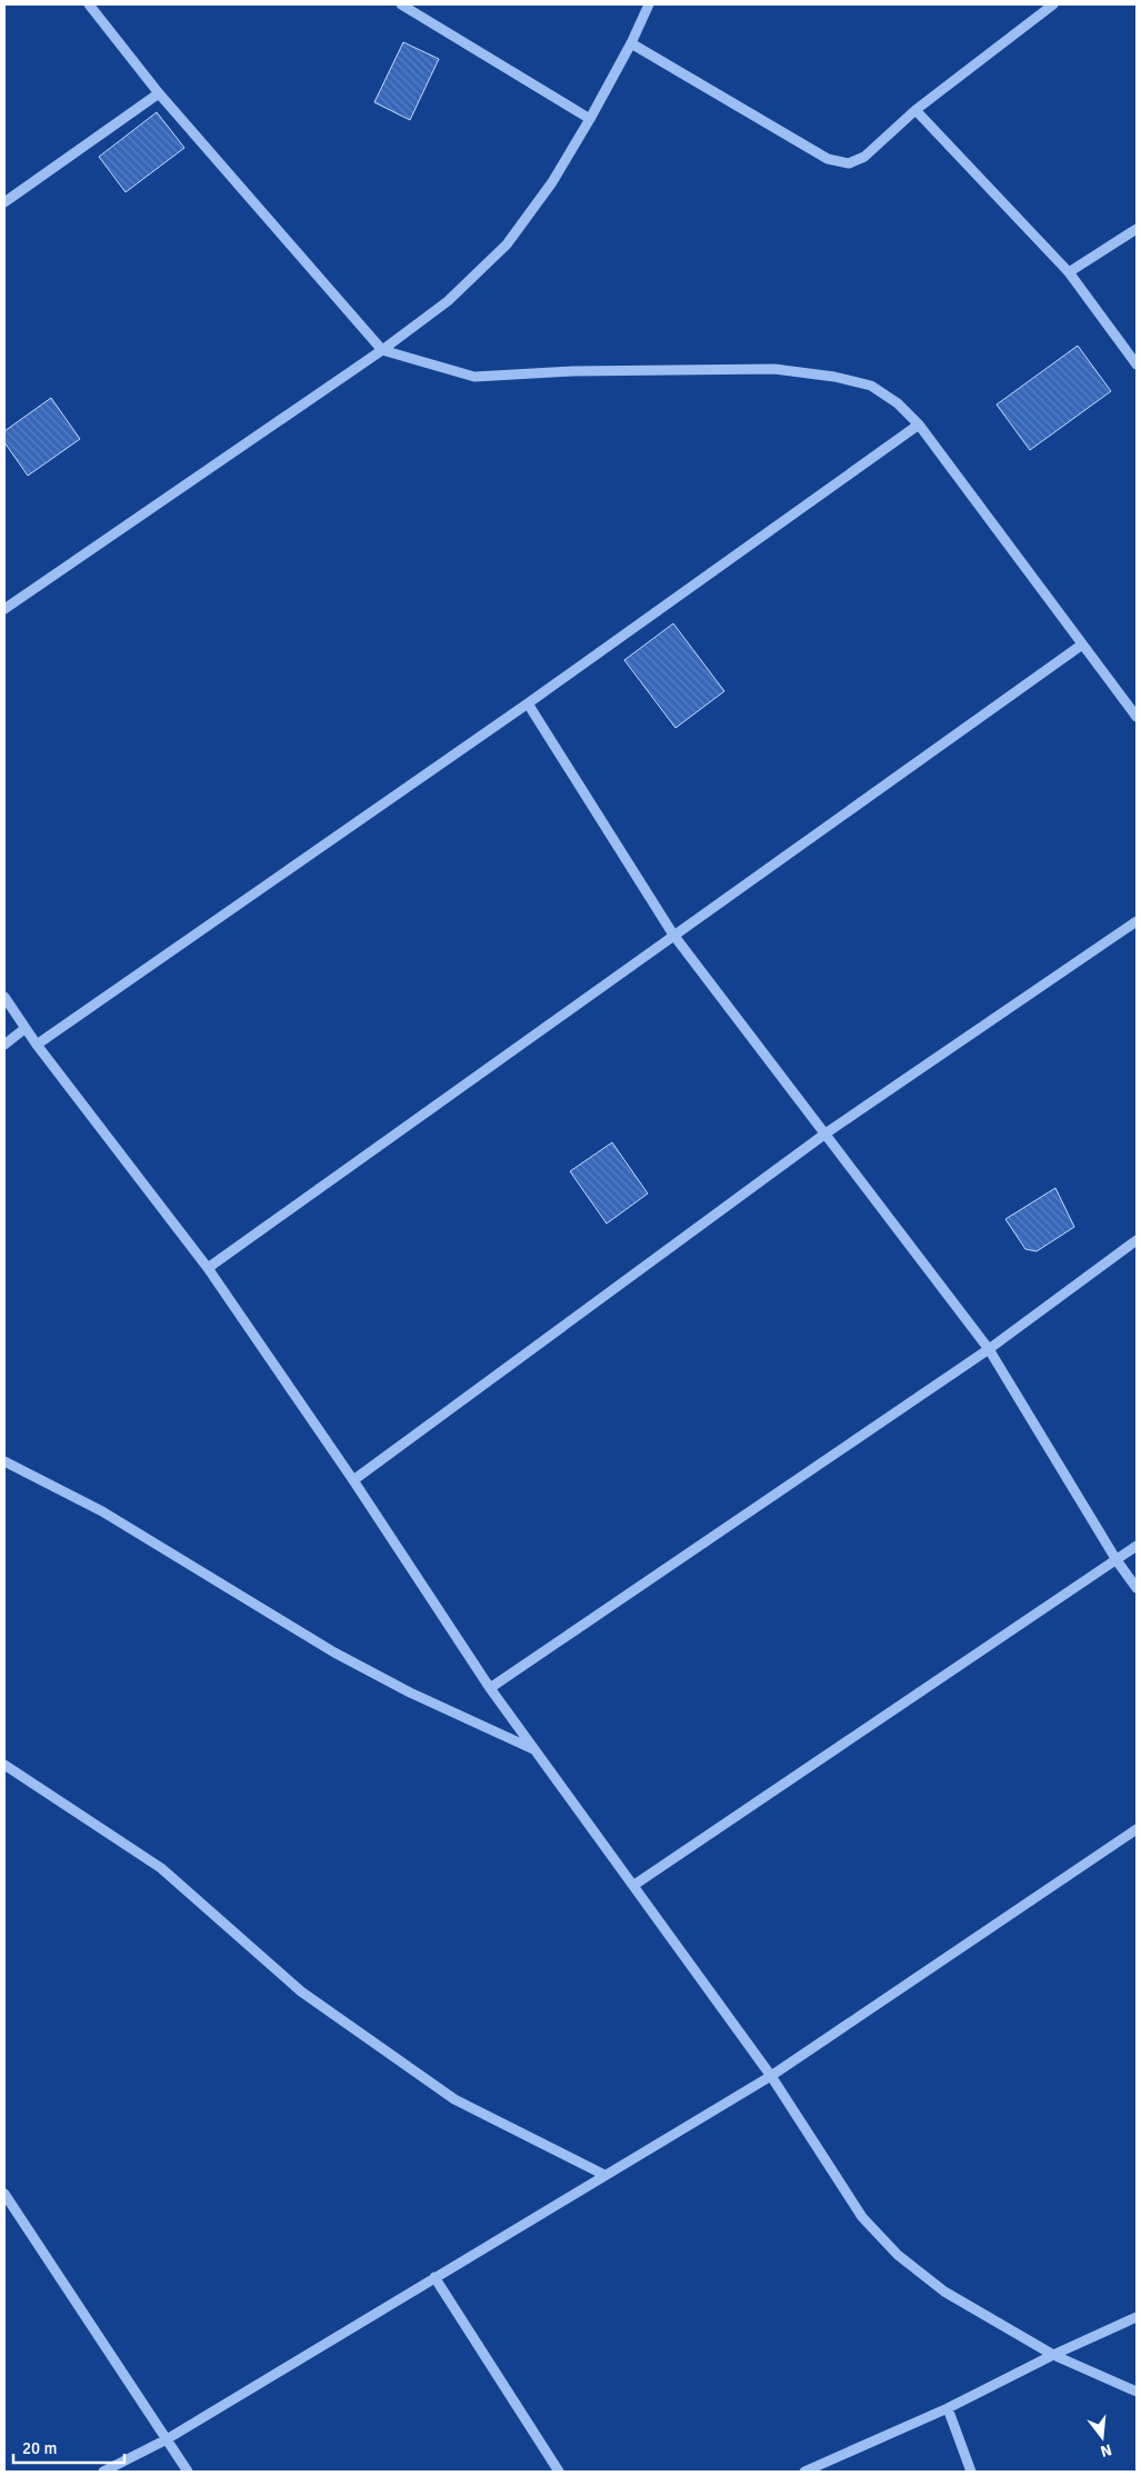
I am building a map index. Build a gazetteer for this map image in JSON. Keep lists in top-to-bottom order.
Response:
{
  "scale_bar": "20 m",
  "north": "bottom"
}
